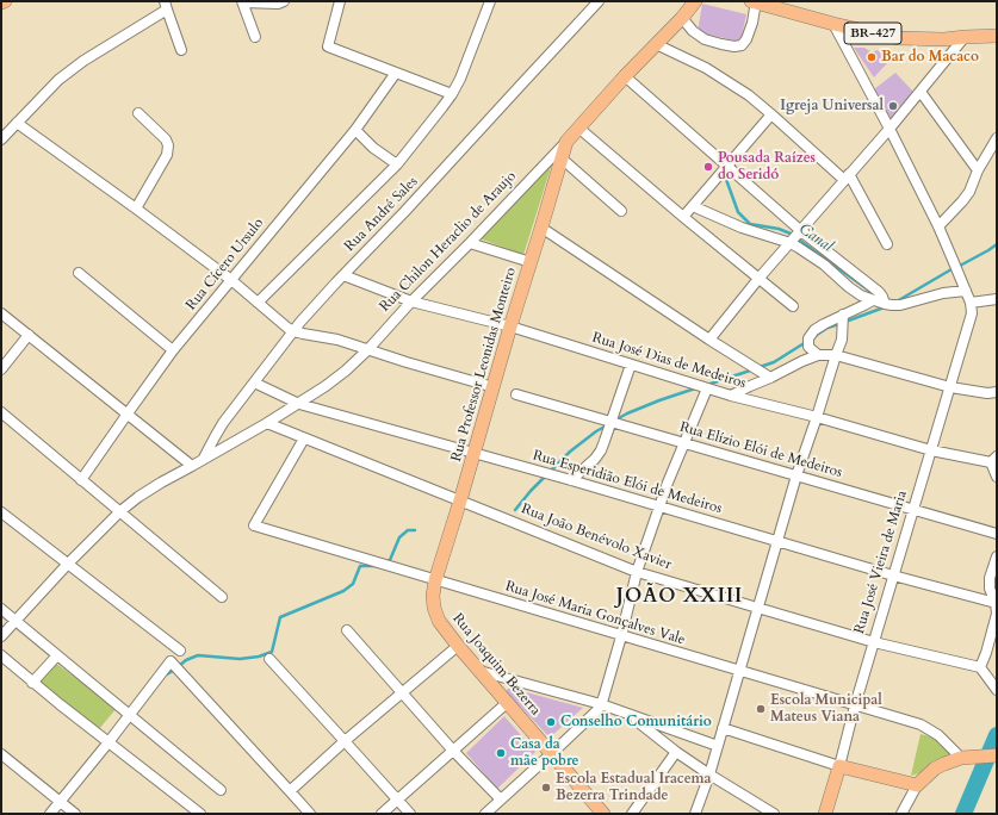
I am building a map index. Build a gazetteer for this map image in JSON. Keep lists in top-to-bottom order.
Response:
{
  "streets": {
    "main road": [
      "BR-427",
      "Rua Chilon Heraclio de Araujo",
      "Rua Professor Leonidas Monteiro",
      "Rua José Vieira de Maria",
      "Rua Joaquim Bezerra"
    ],
    "street": [
      "Rua André Sales",
      "Rua Cícero Ursulo",
      "Rua José Dias de Medeiros",
      "Rua Elízio Elói de Medeiros",
      "Rua Esperidião Elói de Medeiros",
      "Rua João Benévolo Xavier",
      "Rua José Maria Gonçalves Vale"
    ]
  },
  "crossings": [
    ["Rua André Sales", "Rua Chilon Heraclio de Araujo"],
    ["Rua André Sales", "Rua José Dias de Medeiros"],
    ["Rua André Sales", "Rua Esperidião Elói de Medeiros"],
    ["Rua Chilon Heraclio de Araujo", "Rua José Dias de Medeiros"],
    ["Rua Chilon Heraclio de Araujo", "Rua Professor Leonidas Monteiro"],
    ["Rua Chilon Heraclio de Araujo", "Rua Esperidião Elói de Medeiros"],
    ["Rua Chilon Heraclio de Araujo", "Rua João Benévolo Xavier"],
    ["Rua José Dias de Medeiros", "Rua Professor Leonidas Monteiro"],
    ["Rua José Dias de Medeiros", "Rua José Vieira de Maria"],
    ["Rua Professor Leonidas Monteiro", "Rua Esperidião Elói de Medeiros"],
    ["Rua Professor Leonidas Monteiro", "Rua João Benévolo Xavier"],
    ["Rua Professor Leonidas Monteiro", "Rua José Maria Gonçalves Vale"],
    ["Rua Professor Leonidas Monteiro", "Rua Joaquim Bezerra"],
    ["Rua Elízio Elói de Medeiros", "Rua José Vieira de Maria"],
    ["Rua Esperidião Elói de Medeiros", "Rua José Vieira de Maria"],
    ["Rua João Benévolo Xavier", "Rua José Vieira de Maria"],
    ["Rua João Benévolo Xavier", "Rua José Maria Gonçalves Vale"],
    ["Rua José Vieira de Maria", "Rua José Maria Gonçalves Vale"]
  ],
  "districts": ["JOÃO XXIII"],
  "water": ["Canal"],
  "places": [
    "Bar do Macaco",
    "Igreja Universal",
    "Pousada Raízes do Seridó",
    "Escola Municipal Mateus Viana",
    "Conselho Comunitário",
    "Casa da mãe pobre",
    "Escola Estadual Iracema Bezerra Trindade"
  ]
}
